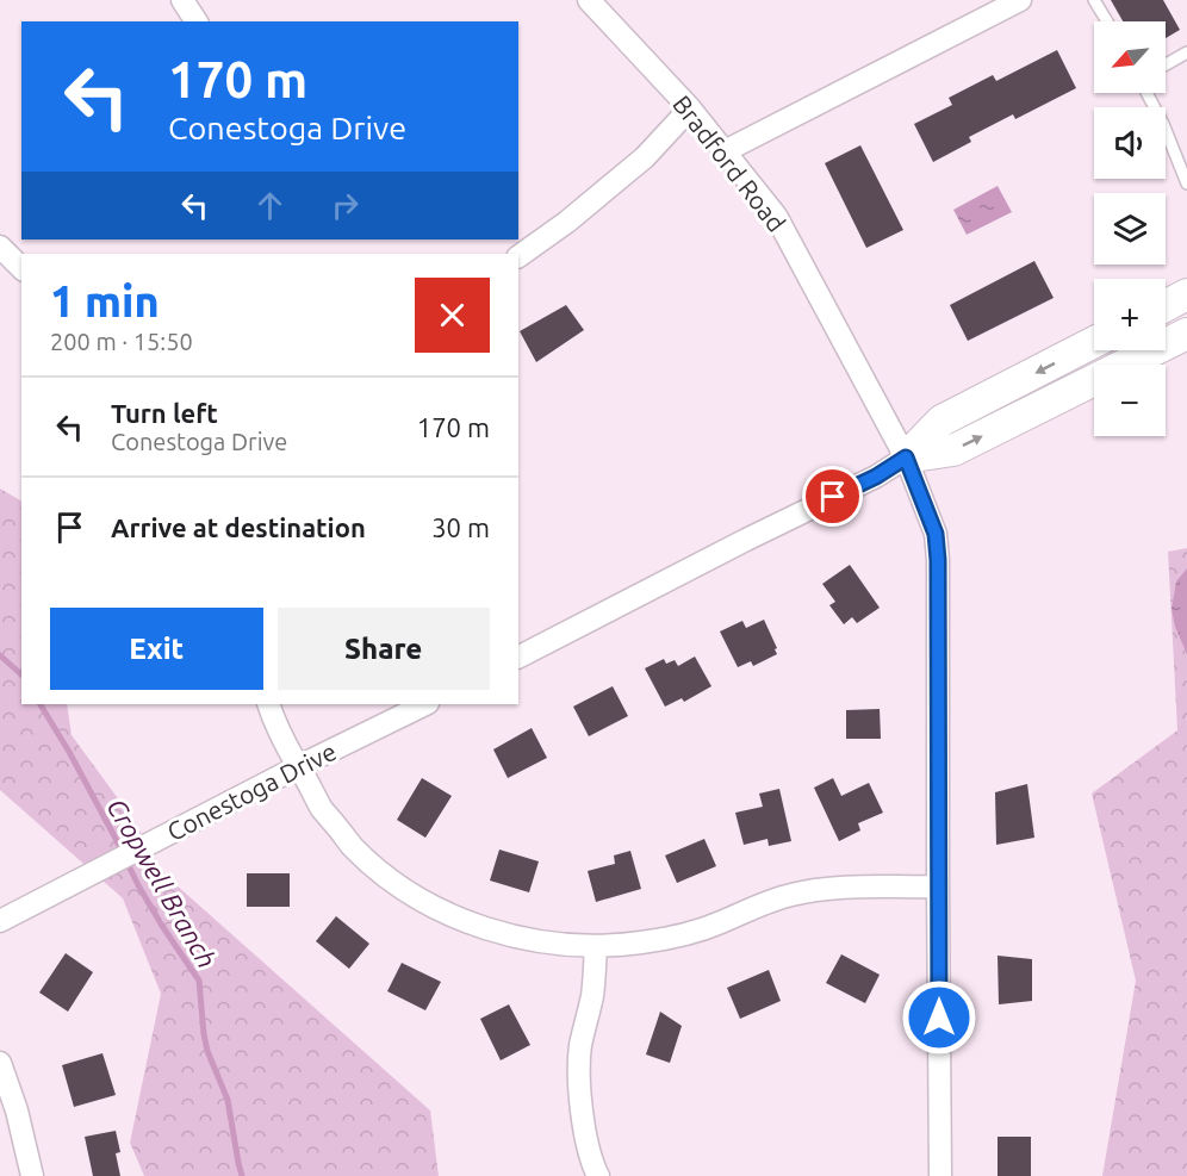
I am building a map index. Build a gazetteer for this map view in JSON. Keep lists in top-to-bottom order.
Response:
{
  "streets": {
    "street": ["Bradford Road", "Conestoga Drive"]
  },
  "water": ["Cropwell Branch"],
  "north": "bottom left",
  "page": {
    "map_buttons": ["+", "−"],
    "turn": ["170 m", "Conestoga Drive"],
    "heading": ["1 min", "200 m · 15:50"],
    "list": [
      {
        "name": "Turn left",
        "note": "Conestoga Drive",
        "value": "170 m"
      },
      {
        "name": "Arrive at destination",
        "value": "30 m"
      }
    ],
    "buttons": ["Exit", "Share"]
  }
}
